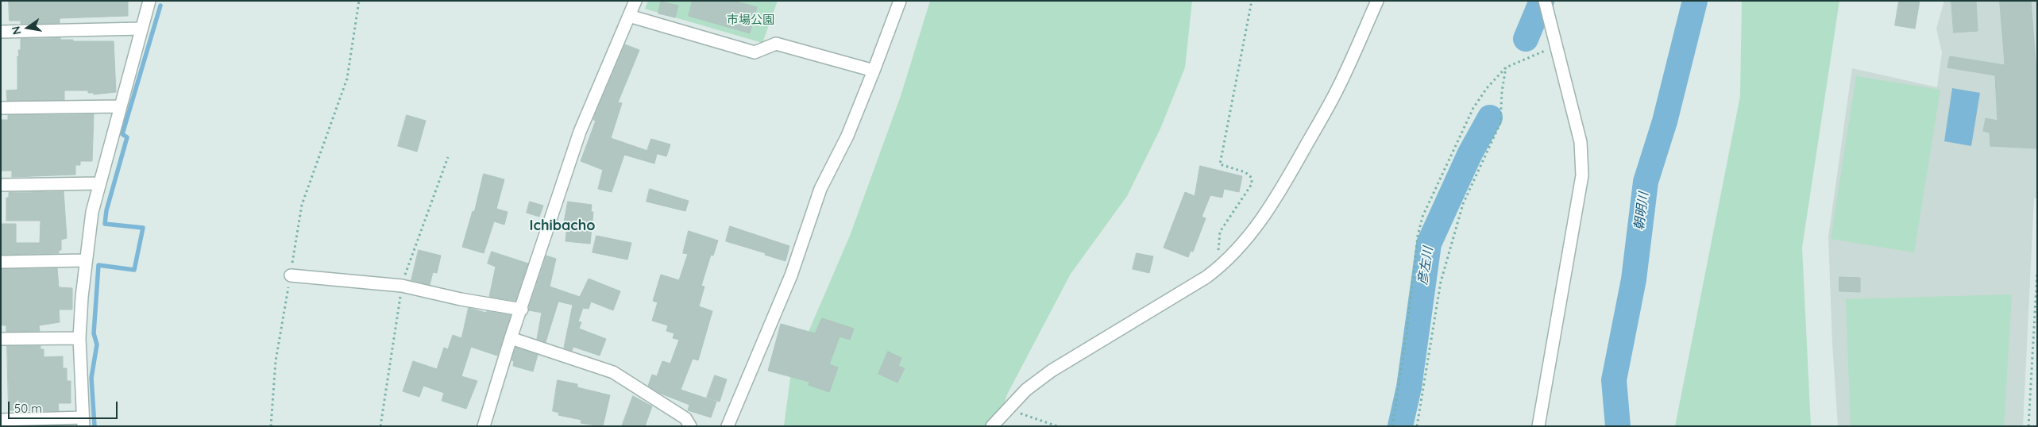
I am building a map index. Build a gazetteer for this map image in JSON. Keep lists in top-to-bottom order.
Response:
{
  "districts": ["Ichibacho"],
  "water": ["朝明川", "彦左川"],
  "parks": ["市場公園"],
  "scale_bar": "50 m",
  "north": "left"
}
